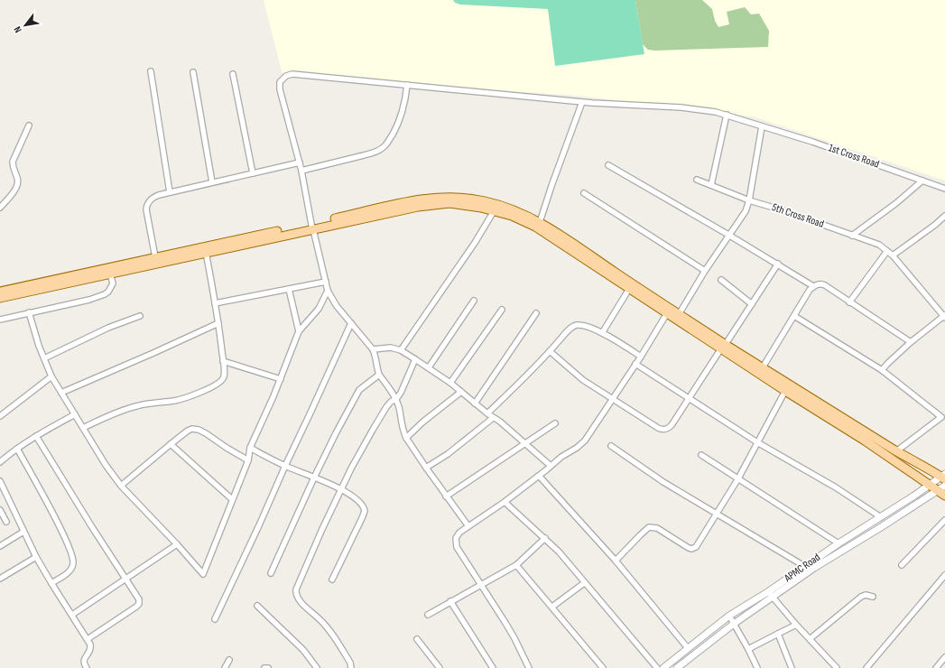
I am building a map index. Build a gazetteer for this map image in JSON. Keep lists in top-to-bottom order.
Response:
{
  "streets": {
    "street": ["1st Cross Road", "5th Cross Road", "APMC Road"]
  },
  "north": "bottom left"
}
